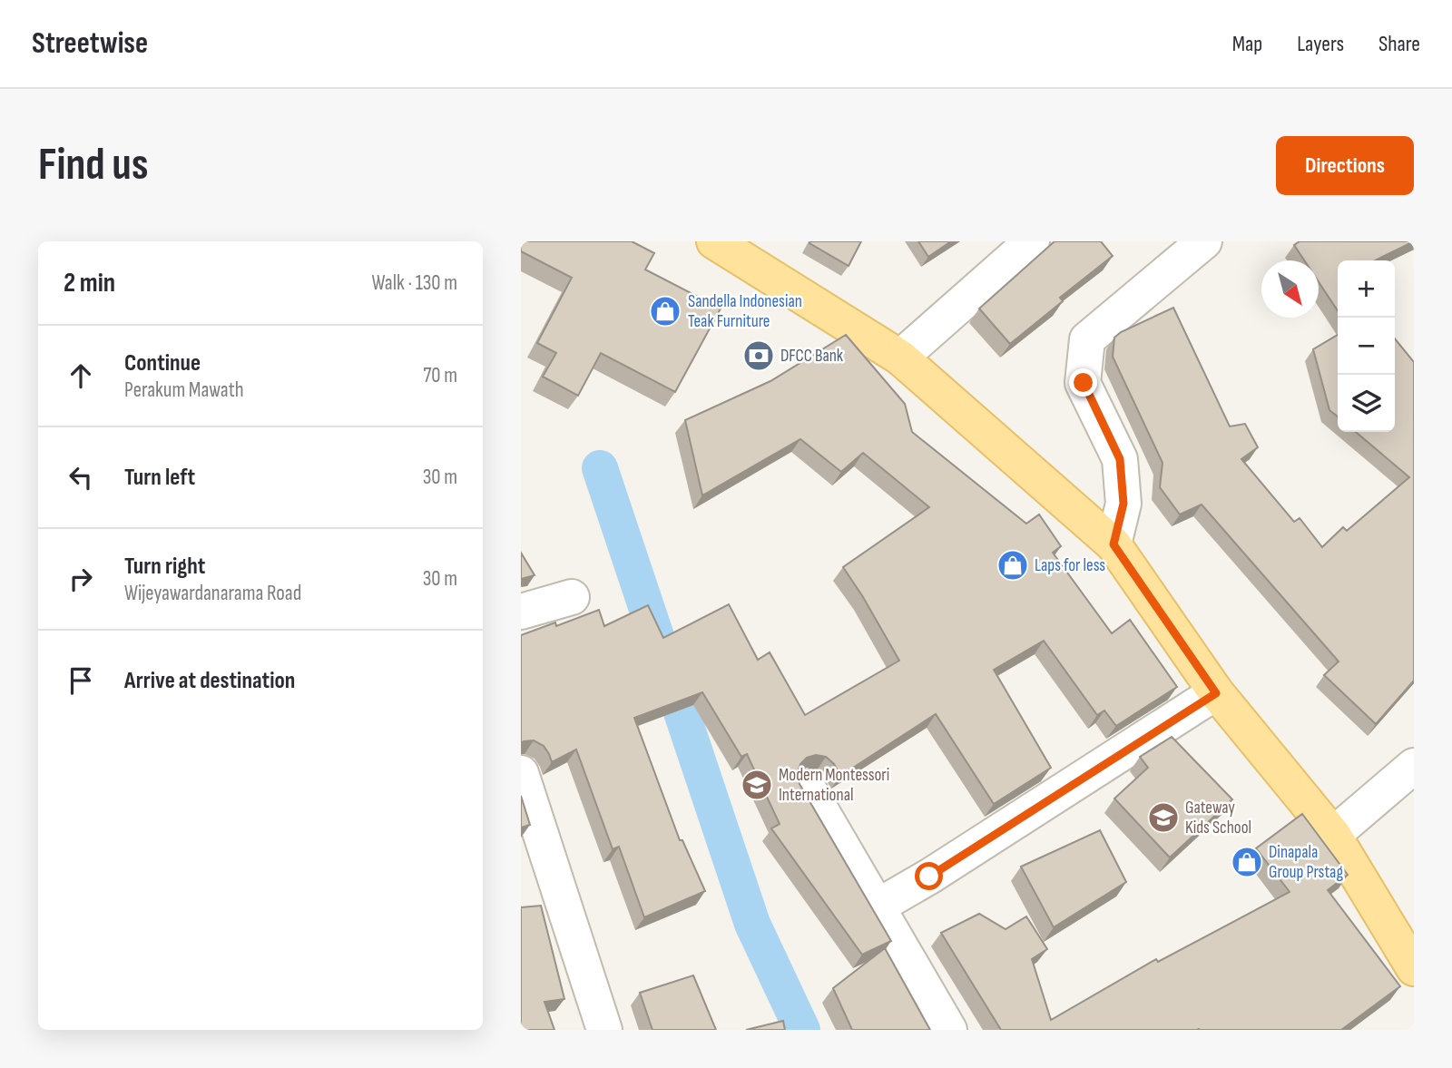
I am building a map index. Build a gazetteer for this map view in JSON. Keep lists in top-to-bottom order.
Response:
{
  "places": {
    "shop": ["Sandella Indonesian Teak Furniture", "Laps for less", "Dinapala Group Prstag"],
    "bank": ["DFCC Bank"],
    "school or university": ["Modern Montessori International", "Gateway Kids School"]
  },
  "north": "bottom right",
  "page": {
    "header": "Streetwise",
    "nav": ["Map", "Layers", "Share"],
    "buttons": "Directions",
    "title": "Find us",
    "heading": ["2 min", "Walk · 130 m"],
    "map_buttons": ["+", "−"],
    "list": [
      ["Continue", "Perakum Mawath", "70 m"],
      ["Turn left", "30 m"],
      ["Turn right", "Wijeyawardanarama Road", "30 m"],
      "Arrive at destination"
    ]
  }
}
